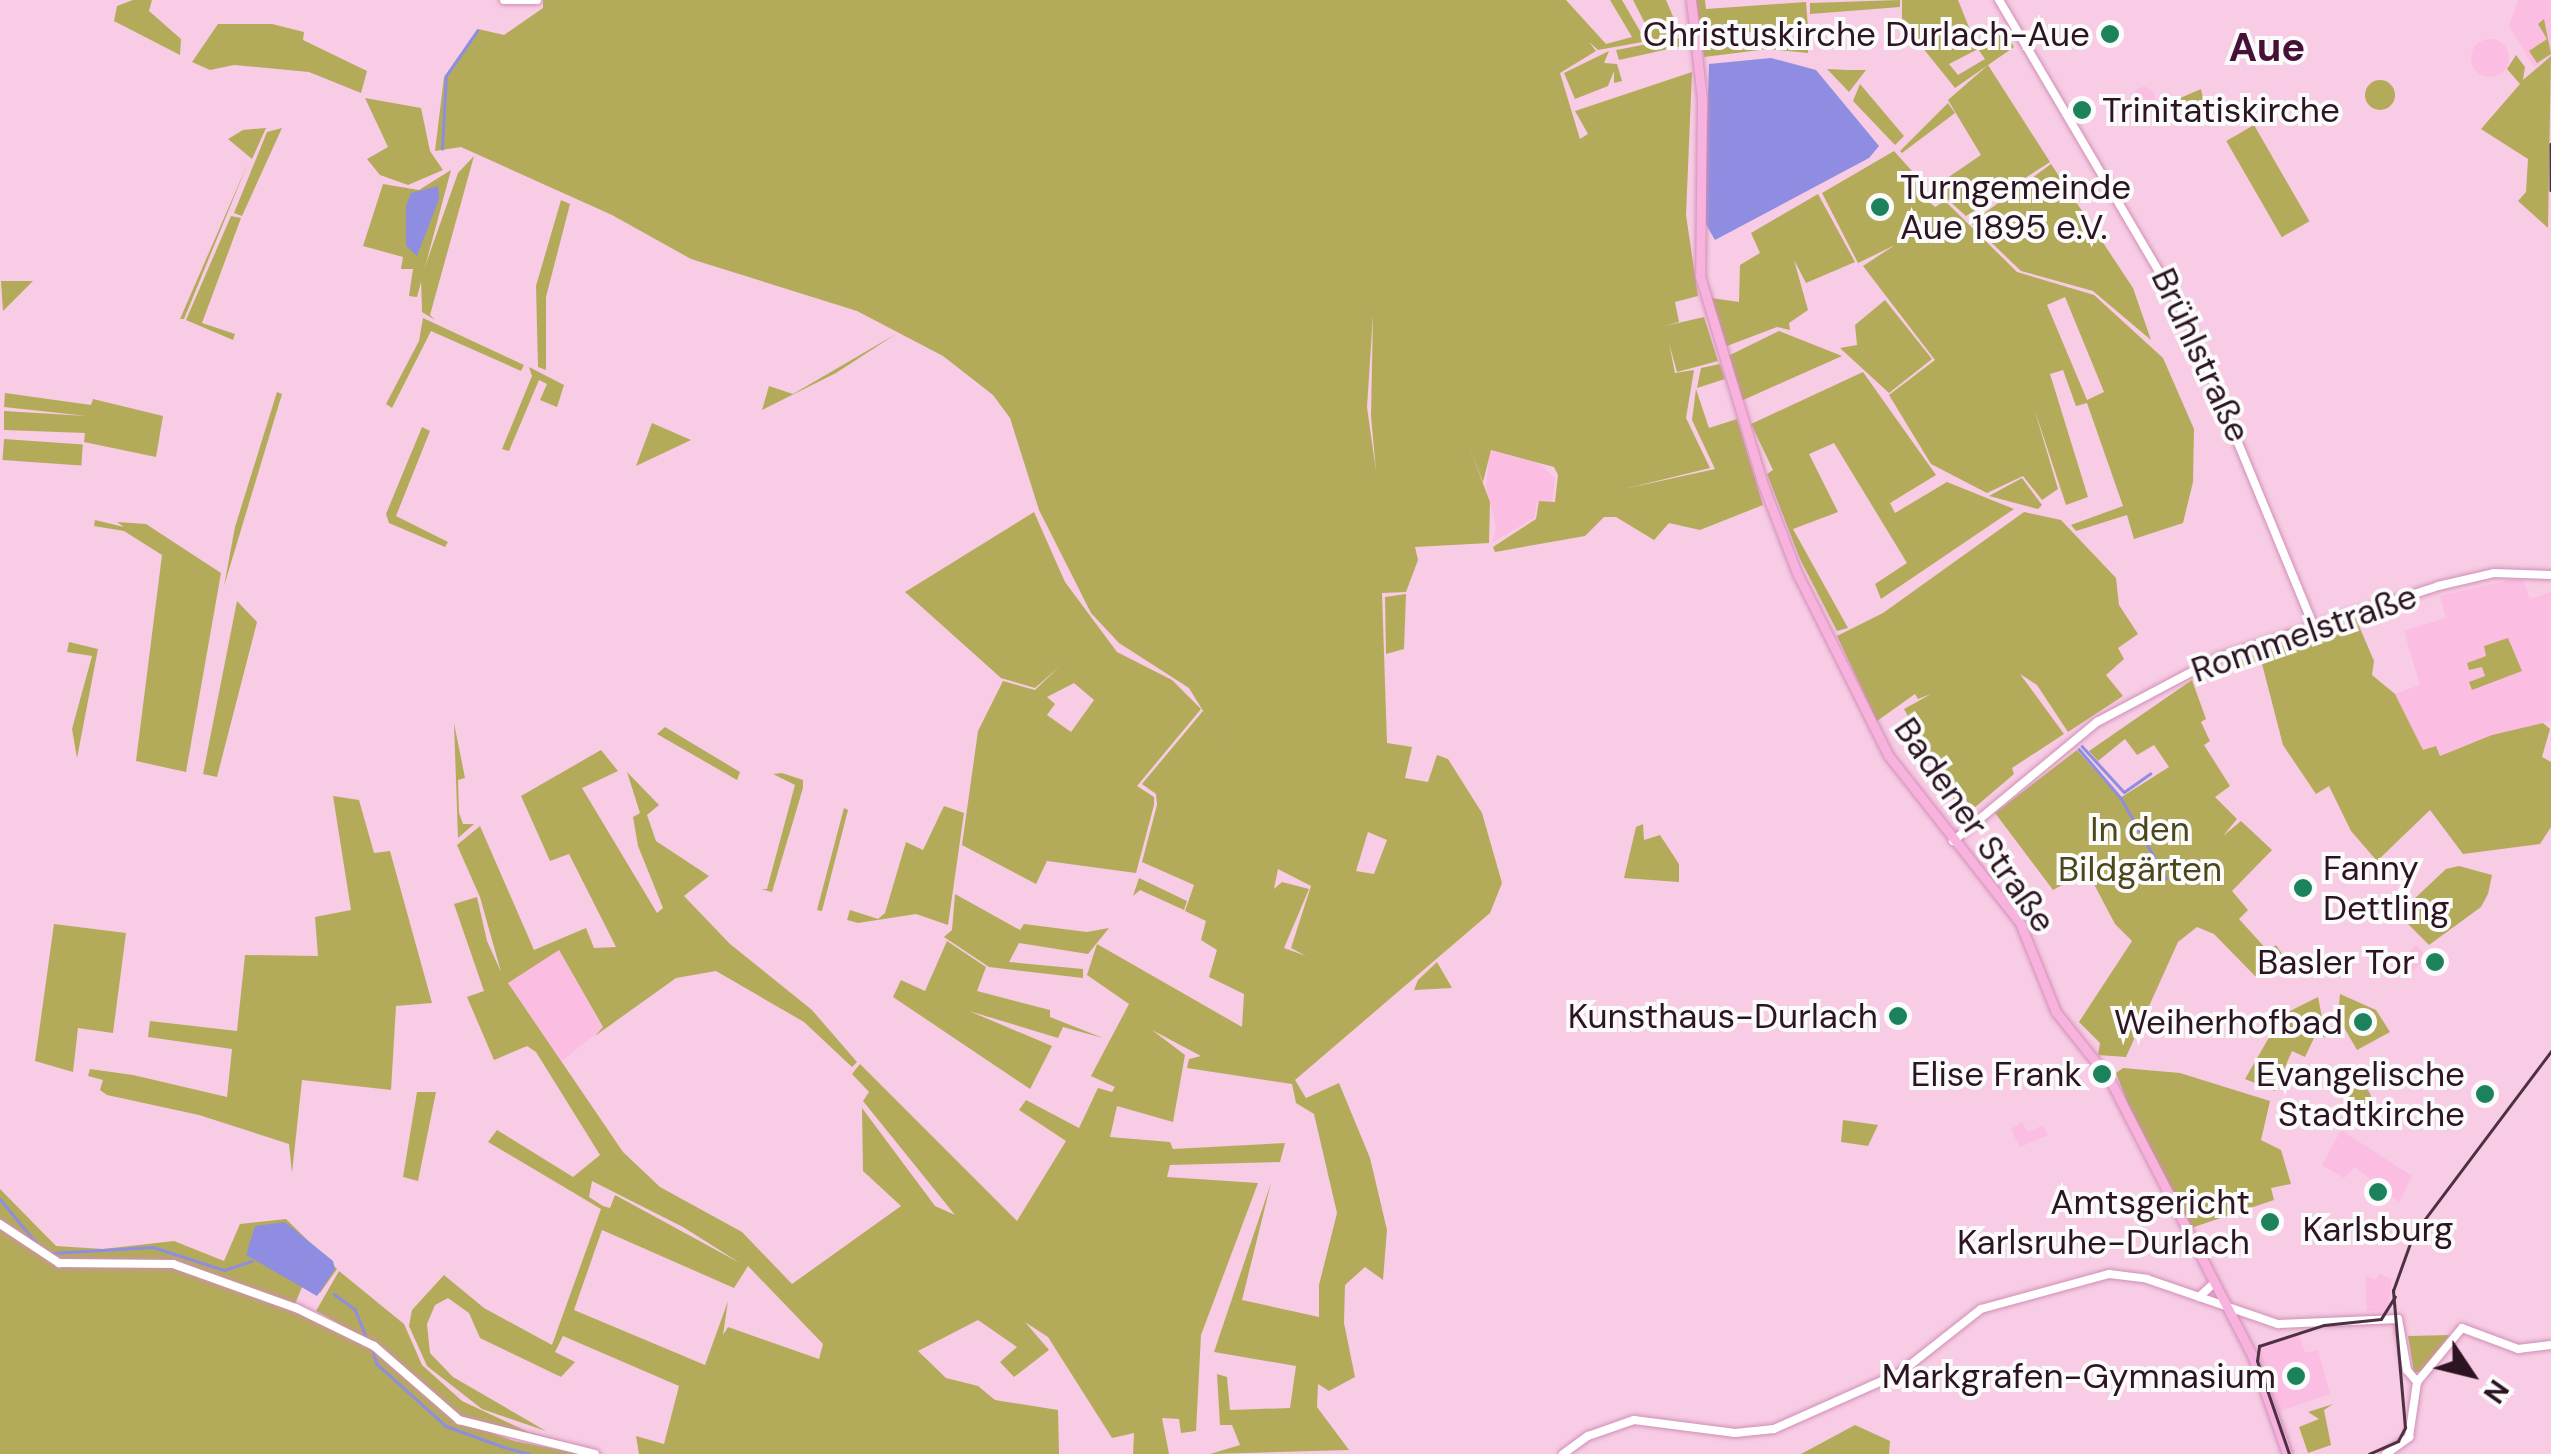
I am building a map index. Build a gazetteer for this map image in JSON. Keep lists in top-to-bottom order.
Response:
{
  "streets": {
    "main road": ["Badener Straße"],
    "street": ["Brühlstraße", "Rommelstraße"]
  },
  "crossings": [
    ["Brühlstraße", "Rommelstraße"],
    ["Rommelstraße", "Badener Straße"]
  ],
  "districts": ["Aue"],
  "parks": ["In den Bildgärten"],
  "places": [
    "Christuskirche Durlach-Aue",
    "Trinitatiskirche",
    "Turngemeinde Aue 1895 e.V.",
    "Fanny Dettling",
    "Basler Tor",
    "Kunsthaus-Durlach",
    "Weiherhofbad",
    "Elise Frank",
    "Evangelische Stadtkirche",
    "Karlsburg",
    "Amtsgericht Karlsruhe-Durlach",
    "Markgrafen-Gymnasium"
  ],
  "north": "bottom right"
}
